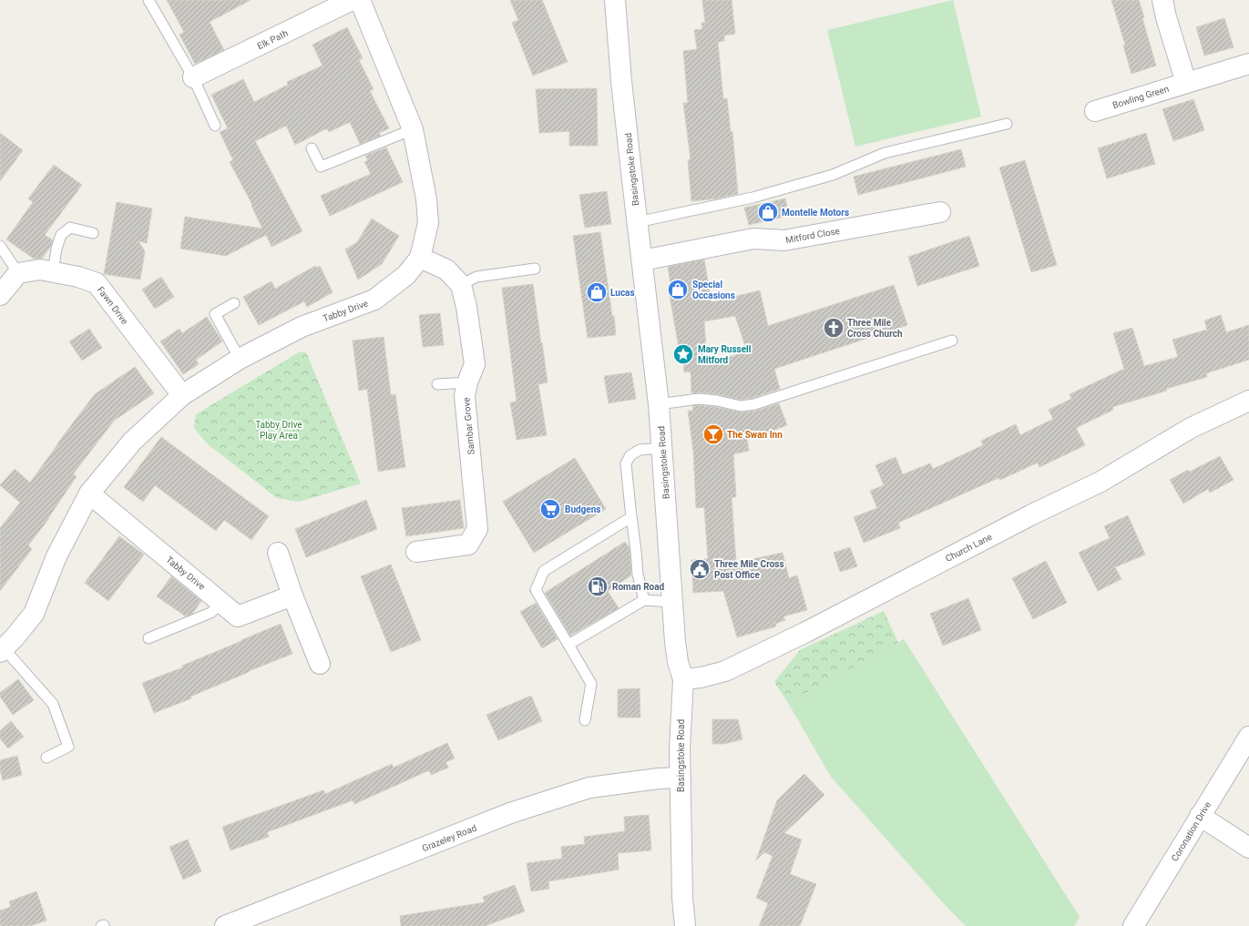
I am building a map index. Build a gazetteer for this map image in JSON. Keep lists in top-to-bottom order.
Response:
{
  "streets": {
    "street": [
      "Elk Path",
      "Bowling Green",
      "Basingstoke Road",
      "Mitford Close",
      "Fawn Drive",
      "Tabby Drive",
      "Sambar Grove",
      "Church Lane",
      "Coronation Drive",
      "Grazeley Road"
    ]
  },
  "crossings": [
    ["Basingstoke Road", "Mitford Close"],
    ["Basingstoke Road", "Church Lane"],
    ["Basingstoke Road", "Grazeley Road"],
    ["Fawn Drive", "Tabby Drive"],
    ["Tabby Drive", "Sambar Grove"]
  ],
  "parks": ["Tabby Drive Play Area"],
  "places": {
    "shop": ["Montelle Motors", "Special Occasions", "Lucas"],
    "church": ["Three Mile Cross Church"],
    "place": ["Mary Russell Mitford"],
    "bar": ["The Swan Inn"],
    "supermarket": ["Budgens"],
    "public building": ["Three Mile Cross Post Office"],
    "fuel station": ["Roman Road"]
  }
}
